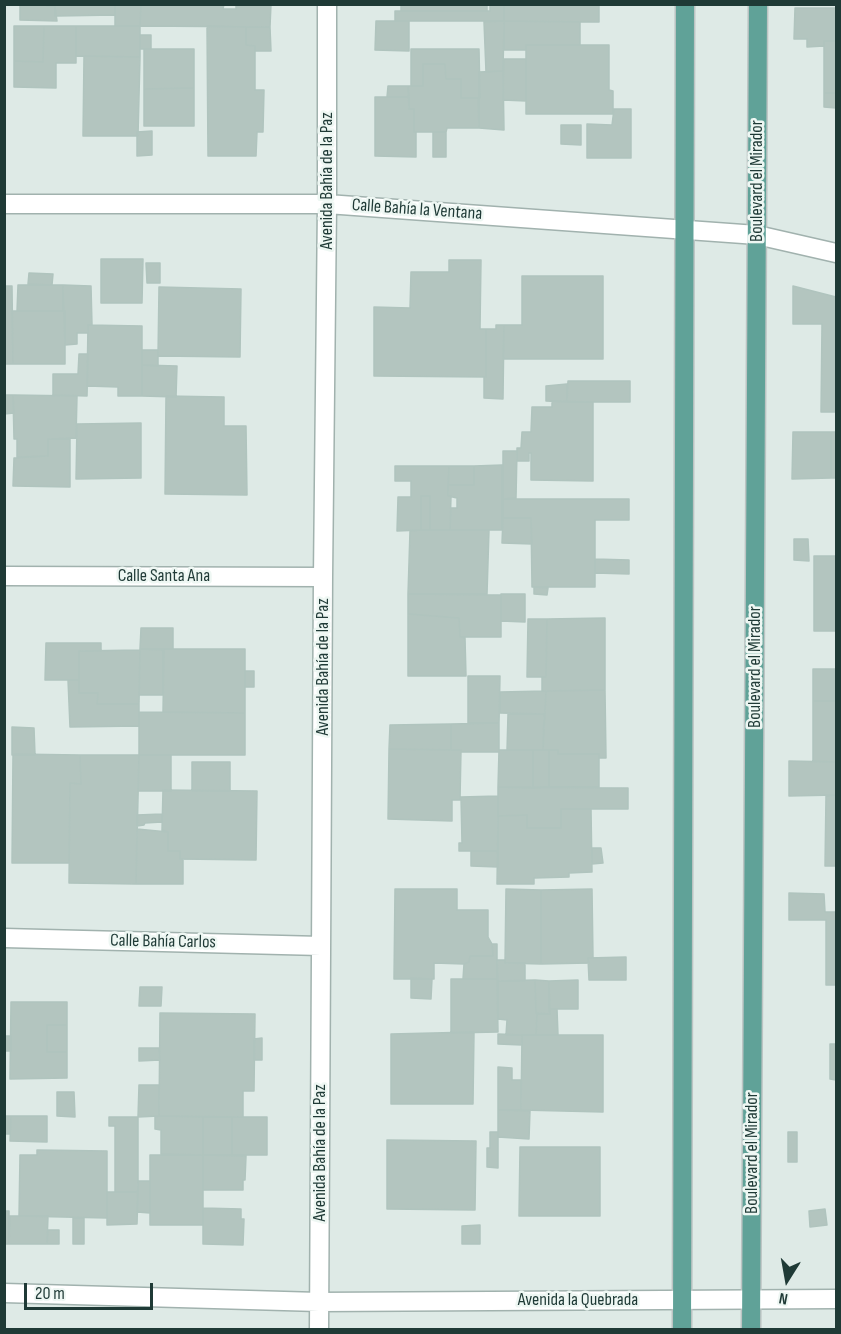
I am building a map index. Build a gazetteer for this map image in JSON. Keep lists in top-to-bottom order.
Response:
{
  "streets": {
    "main road": ["Boulevard el Mirador"],
    "street": [
      "Avenida Bahía de la Paz",
      "Calle Bahía la Ventana",
      "Calle Santa Ana",
      "Calle Bahía Carlos",
      "Avenida la Quebrada"
    ]
  },
  "crossings": [
    ["Avenida Bahía de la Paz", "Calle Bahía la Ventana"],
    ["Avenida Bahía de la Paz", "Calle Santa Ana"],
    ["Avenida Bahía de la Paz", "Calle Bahía Carlos"],
    ["Avenida Bahía de la Paz", "Avenida la Quebrada"],
    ["Boulevard el Mirador", "Calle Bahía la Ventana"],
    ["Boulevard el Mirador", "Avenida la Quebrada"]
  ],
  "scale_bar": "20 m",
  "north": "bottom"
}
